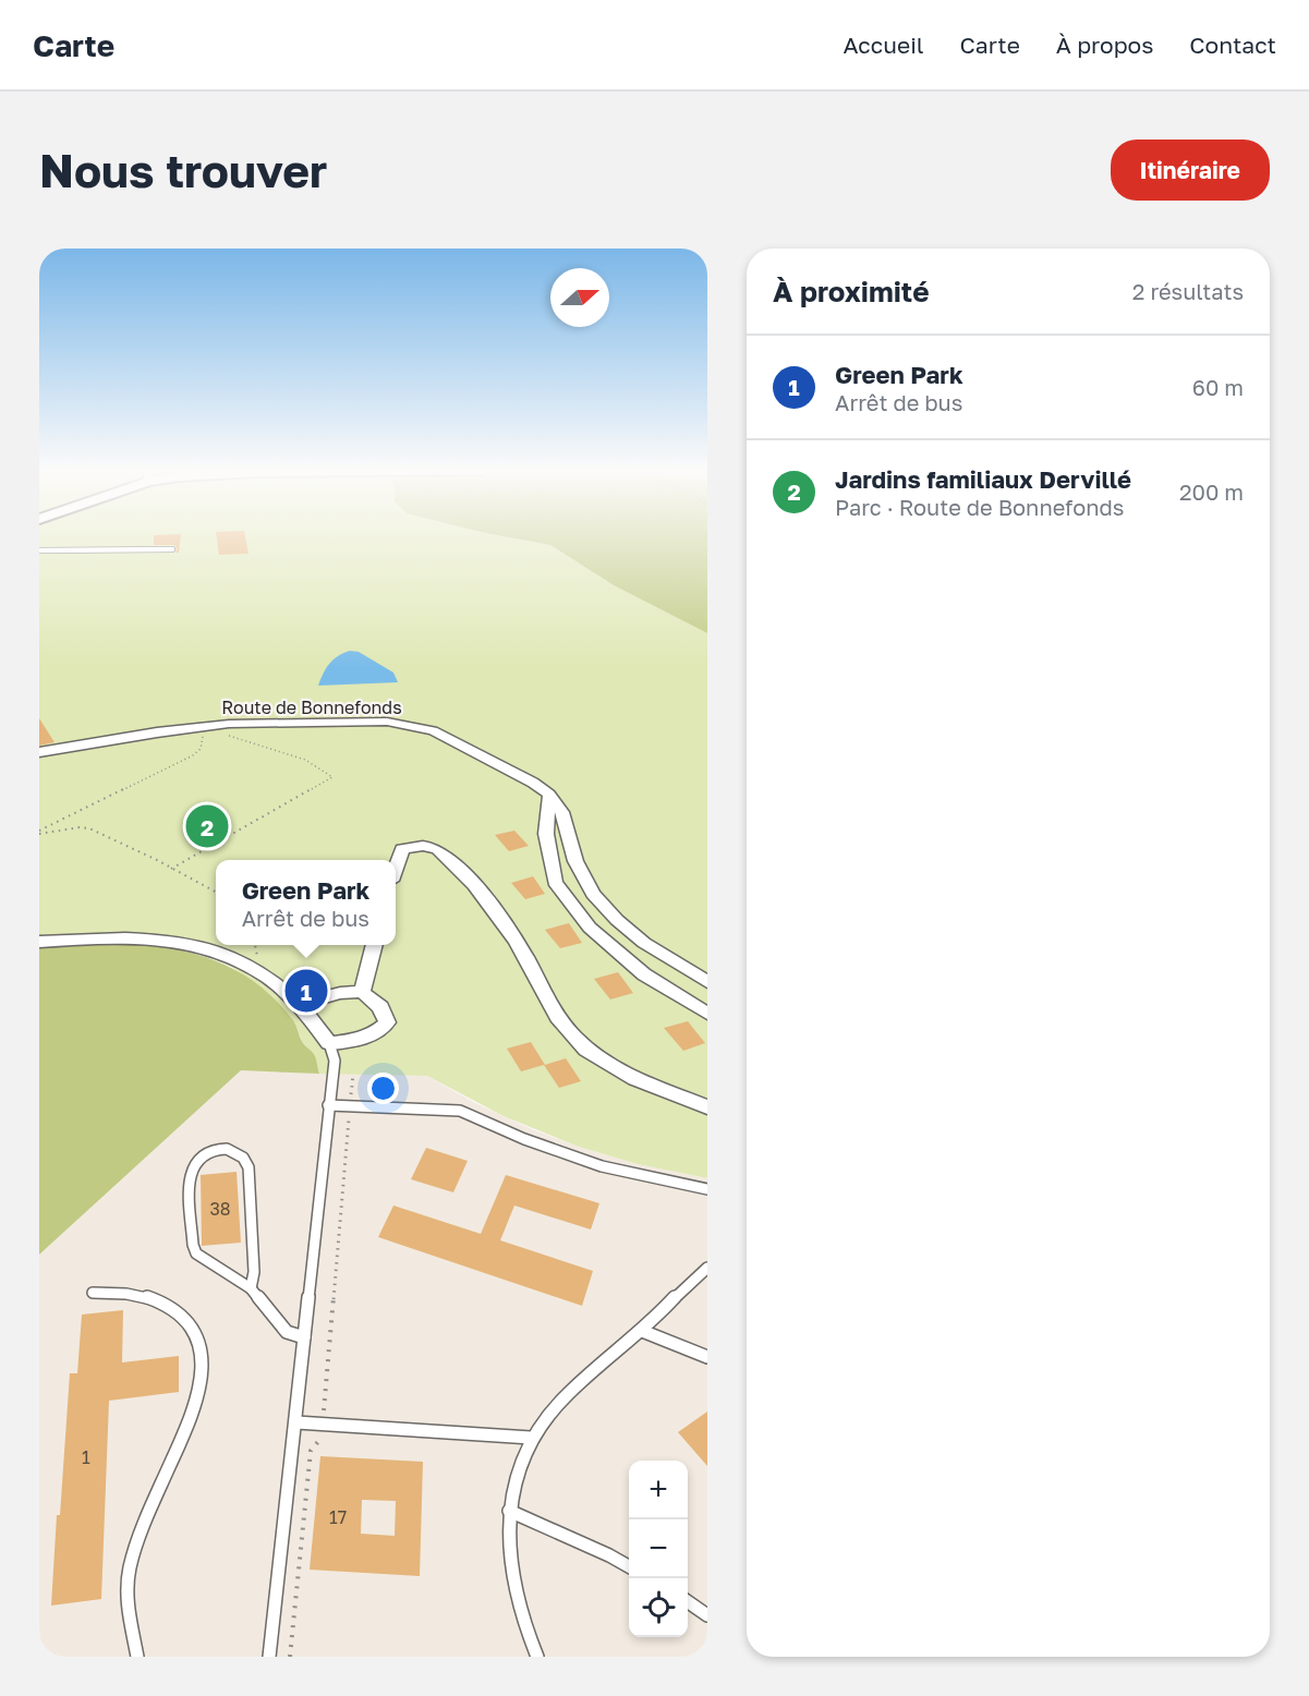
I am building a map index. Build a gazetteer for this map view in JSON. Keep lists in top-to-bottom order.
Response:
{
  "streets": {
    "street": ["Route de Bonnefonds"]
  },
  "house_numbers": ["38", "1", "17"],
  "north": "right",
  "page": {
    "header": "Carte",
    "nav": [
      "Accueil",
      "Carte",
      "À propos",
      "Contact"
    ],
    "buttons": "Itinéraire",
    "title": "Nous trouver",
    "heading": ["À proximité", "2 résultats"],
    "list": [
      {
        "mark": "1",
        "name": "Green Park",
        "note": "Arrêt de bus",
        "value": "60 m"
      },
      {
        "mark": "2",
        "name": "Jardins familiaux Dervillé",
        "note": "Parc · Route de Bonnefonds",
        "value": "200 m"
      }
    ],
    "pins": ["2", "1"],
    "popup": ["Green Park", "Arrêt de bus"],
    "map_buttons": ["+", "−"]
  }
}
